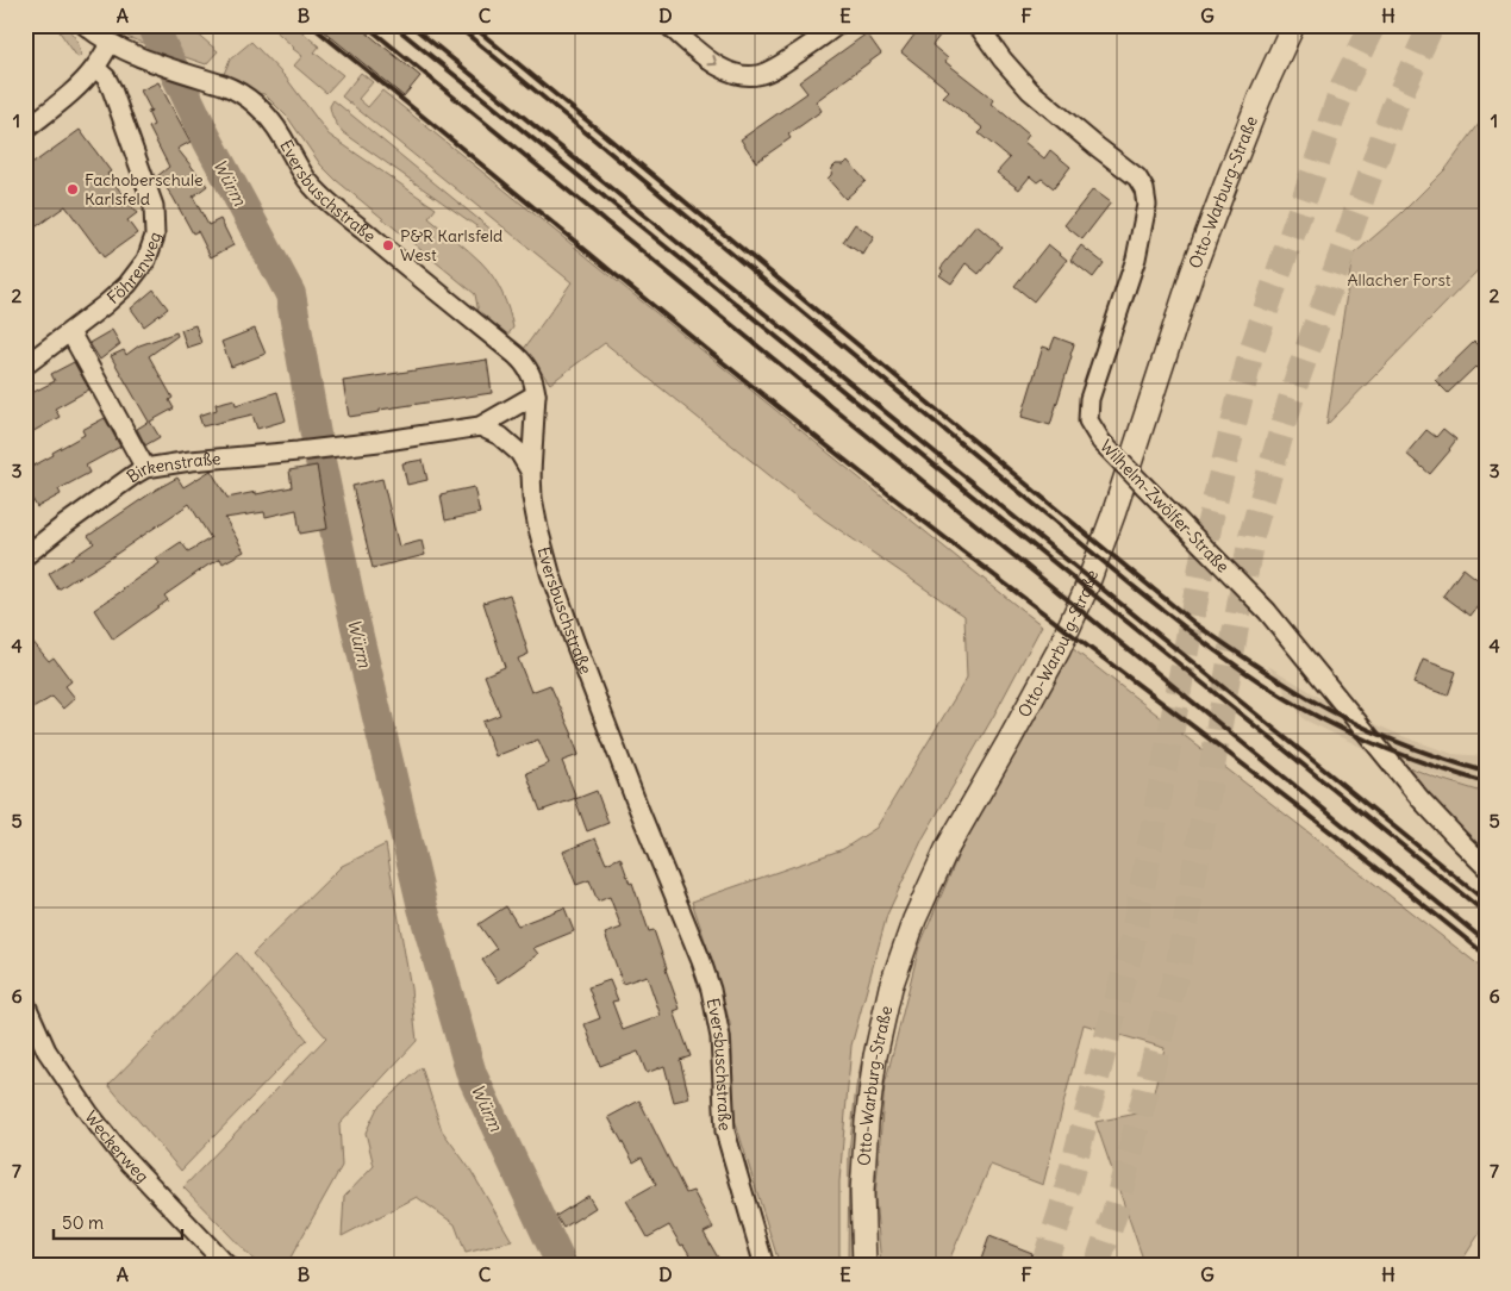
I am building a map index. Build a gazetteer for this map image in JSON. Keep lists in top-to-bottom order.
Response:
{
  "streets": {
    "main road": ["Otto-Warburg-Straße"],
    "street": [
      "Eversbuschstraße",
      "Föhrenweg",
      "Birkenstraße",
      "Wilhelm-Zwölfer-Straße",
      "Weckerweg"
    ]
  },
  "water": ["Würm"],
  "parks": ["Allacher Forst"],
  "places": ["Fachoberschule Karlsfeld", "P&R Karlsfeld West"],
  "scale_bar": "50 m",
  "grid": {
    "columns": [
      "A",
      "B",
      "C",
      "D",
      "E",
      "F",
      "G",
      "H"
    ],
    "rows": [
      "1",
      "2",
      "3",
      "4",
      "5",
      "6",
      "7"
    ]
  }
}
